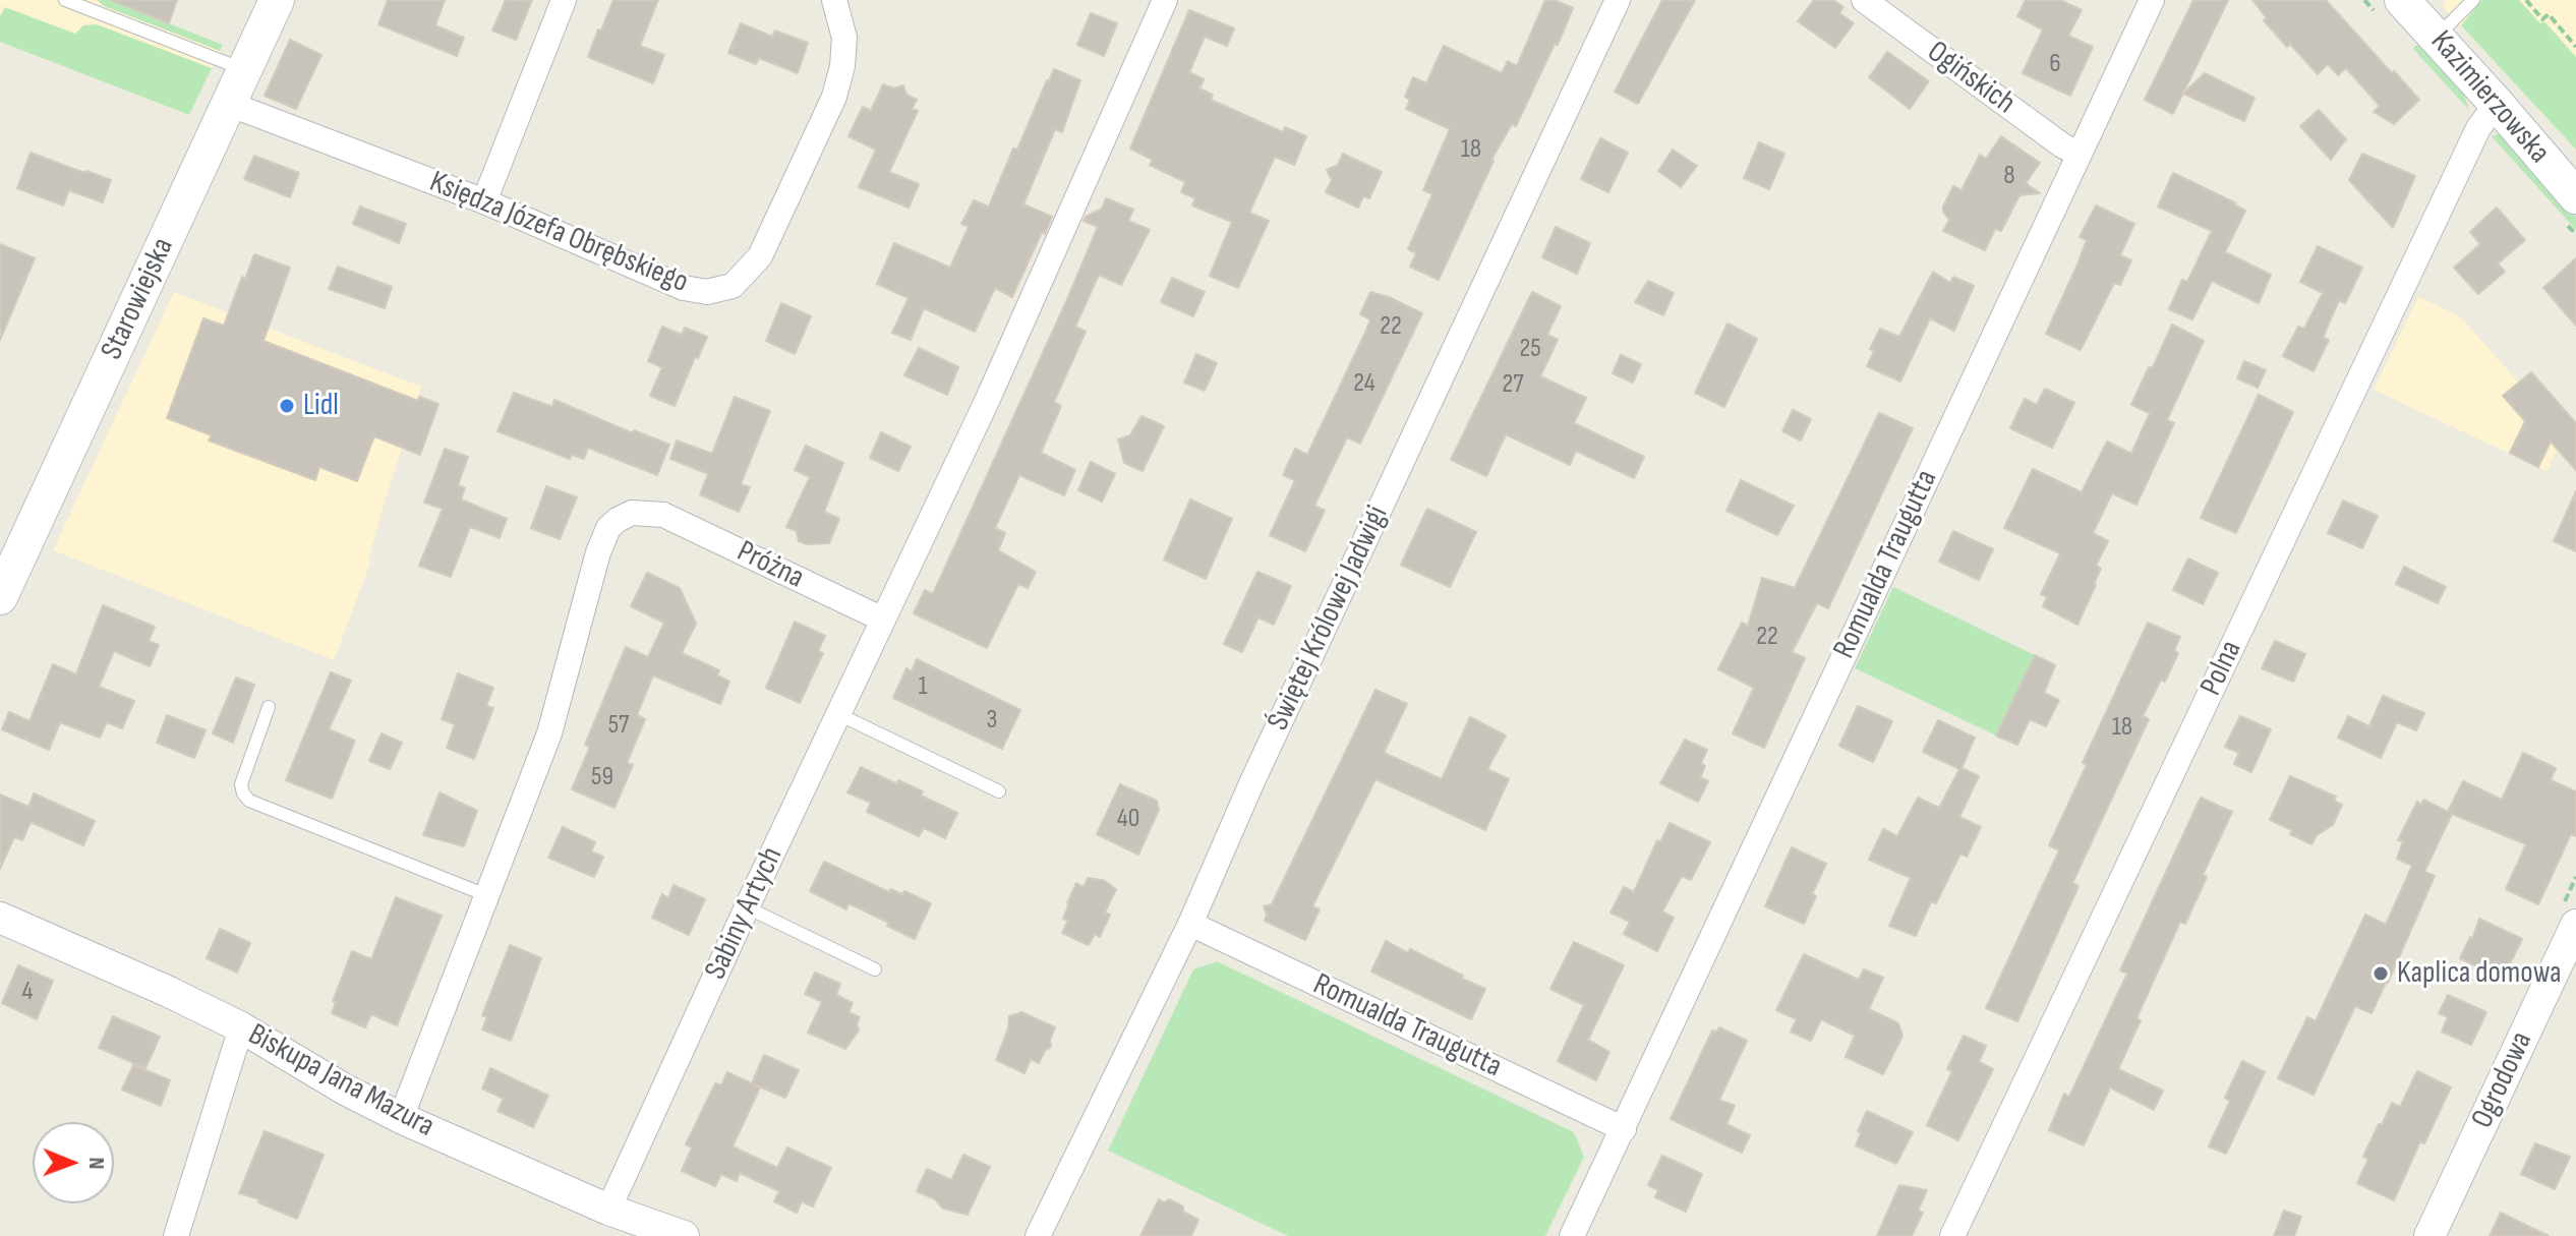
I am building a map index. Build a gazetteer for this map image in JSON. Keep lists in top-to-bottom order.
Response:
{
  "streets": {
    "main road": ["Kazimierzowska", "Starowiejska"],
    "street": [
      "Ogińskich",
      "Księdza Józefa Obrębskiego",
      "Romualda Traugutta",
      "Próżna",
      "Świętej Królowej Jadwigi",
      "Polna",
      "Sabiny Artych",
      "Ogrodowa",
      "Biskupa Jana Mazura"
    ]
  },
  "crossings": [
    ["Ogińskich", "Romualda Traugutta"],
    ["Kazimierzowska", "Polna"],
    ["Księdza Józefa Obrębskiego", "Starowiejska"],
    ["Romualda Traugutta", "Świętej Królowej Jadwigi"],
    ["Próżna", "Sabiny Artych"],
    ["Próżna", "Biskupa Jana Mazura"],
    ["Sabiny Artych", "Biskupa Jana Mazura"]
  ],
  "places": ["Lidl", "Kaplica domowa"],
  "house_numbers": [
    "6",
    "18",
    "8",
    "22",
    "25",
    "24",
    "27",
    "22",
    "1",
    "3",
    "57",
    "18",
    "59",
    "40",
    "4"
  ],
  "north": "right"
}
